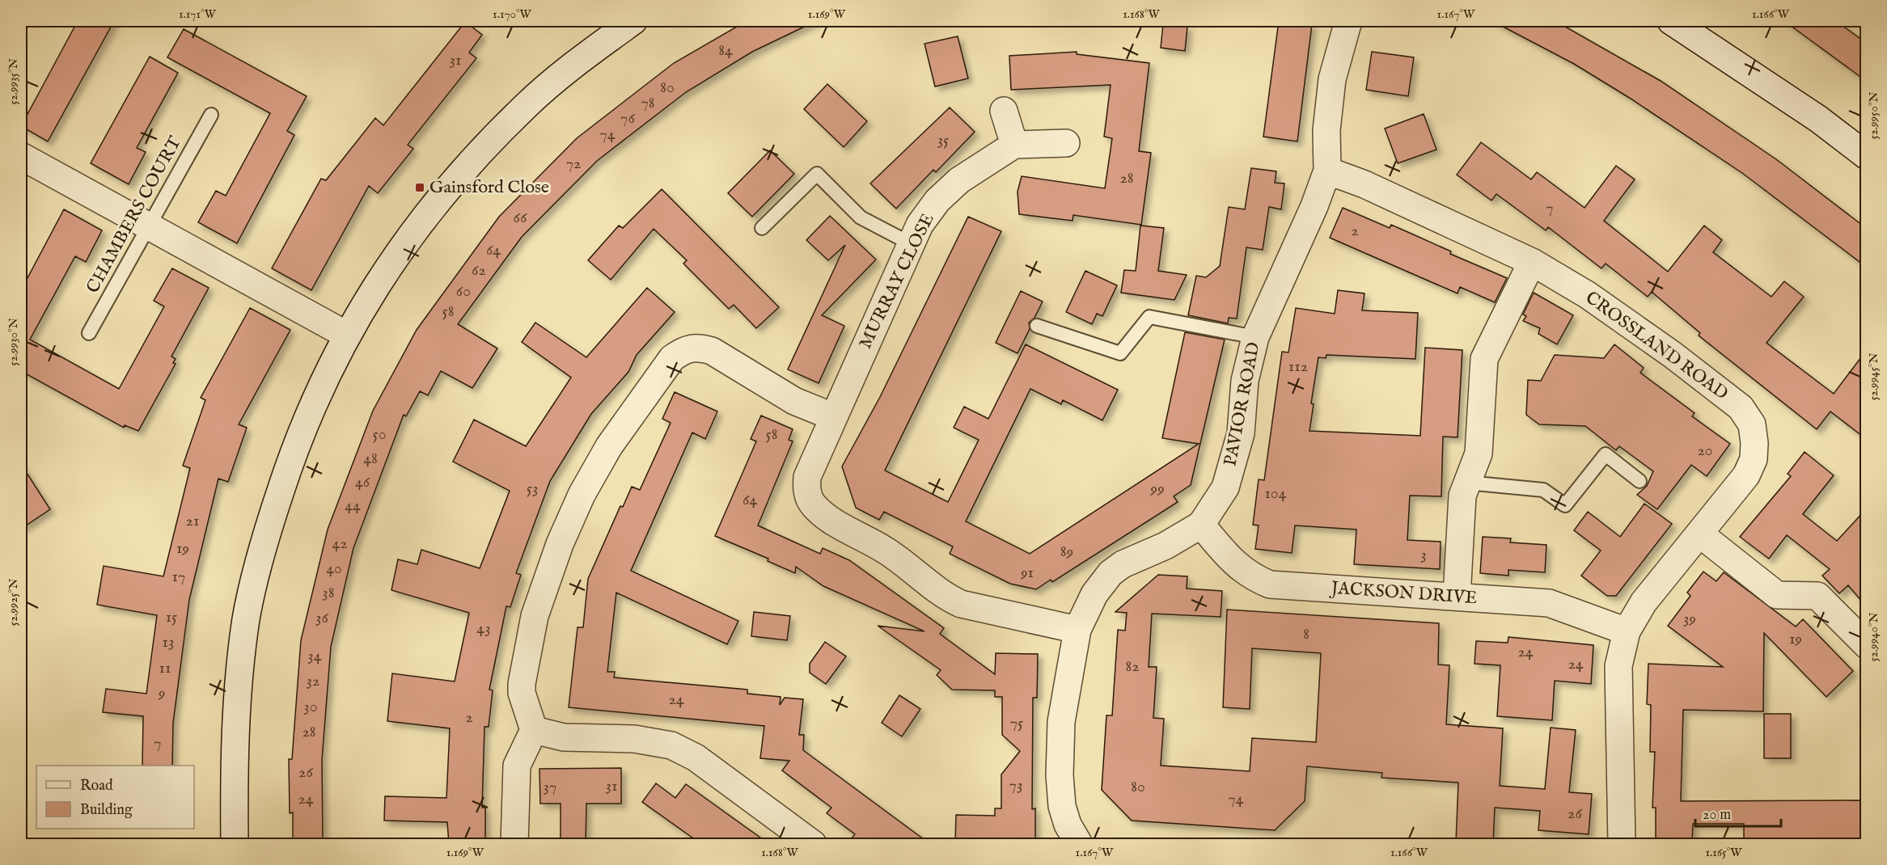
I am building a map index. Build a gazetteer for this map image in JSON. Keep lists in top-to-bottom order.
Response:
{
  "streets": {
    "street": [
      "MURRAY CLOSE",
      "CROSSLAND ROAD",
      "PAVIOR ROAD",
      "JACKSON DRIVE"
    ],
    "lane": ["CHAMBERS COURT"]
  },
  "crossings": [
    ["MURRAY CLOSE", "PAVIOR ROAD"],
    ["CROSSLAND ROAD", "PAVIOR ROAD"],
    ["CROSSLAND ROAD", "JACKSON DRIVE"],
    ["PAVIOR ROAD", "JACKSON DRIVE"]
  ],
  "places": {
    "transit": ["Gainsford Close"]
  },
  "house_numbers": [
    "84",
    "31",
    "80",
    "78",
    "76",
    "74",
    "35",
    "72",
    "28",
    "7",
    "66",
    "2",
    "64",
    "62",
    "60",
    "58",
    "112",
    "50",
    "58",
    "20",
    "48",
    "46",
    "53",
    "99",
    "104",
    "64",
    "44",
    "21",
    "42",
    "19",
    "89",
    "3",
    "40",
    "91",
    "17",
    "38",
    "15",
    "36",
    "39",
    "43",
    "8",
    "19",
    "13",
    "24",
    "34",
    "24",
    "82",
    "11",
    "32",
    "9",
    "24",
    "30",
    "2",
    "75",
    "28",
    "7",
    "26",
    "73",
    "31",
    "37",
    "80",
    "24",
    "74",
    "26"
  ],
  "legend": ["Road", "Building"],
  "scale_bar": "20 m",
  "coordinates": [
    "1.171°W",
    "1.170°W",
    "1.169°W",
    "1.168°W",
    "1.167°W",
    "1.166°W",
    "52.9935°N",
    "52.9950°N",
    "52.9930°N",
    "52.9945°N",
    "52.9925°N",
    "52.9940°N",
    "1.165°W"
  ]
}
